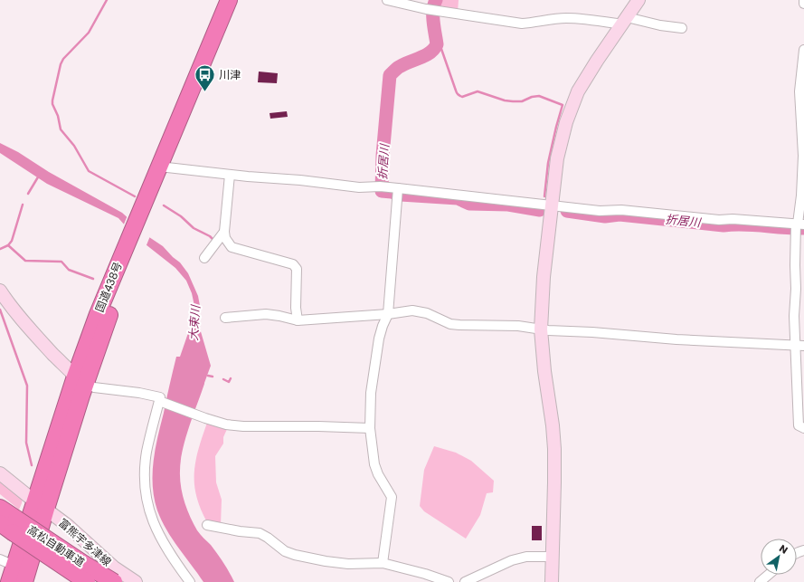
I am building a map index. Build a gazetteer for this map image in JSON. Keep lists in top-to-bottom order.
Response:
{
  "streets": {
    "highway": ["国道438号", "高松自動車道"],
    "street": ["富熊宇多津線"]
  },
  "crossings": [
    ["国道438号", "富熊宇多津線"]
  ],
  "water": ["折居川", "大束川"],
  "places": {
    "bus stop": ["川津"]
  },
  "north": "top right"
}
